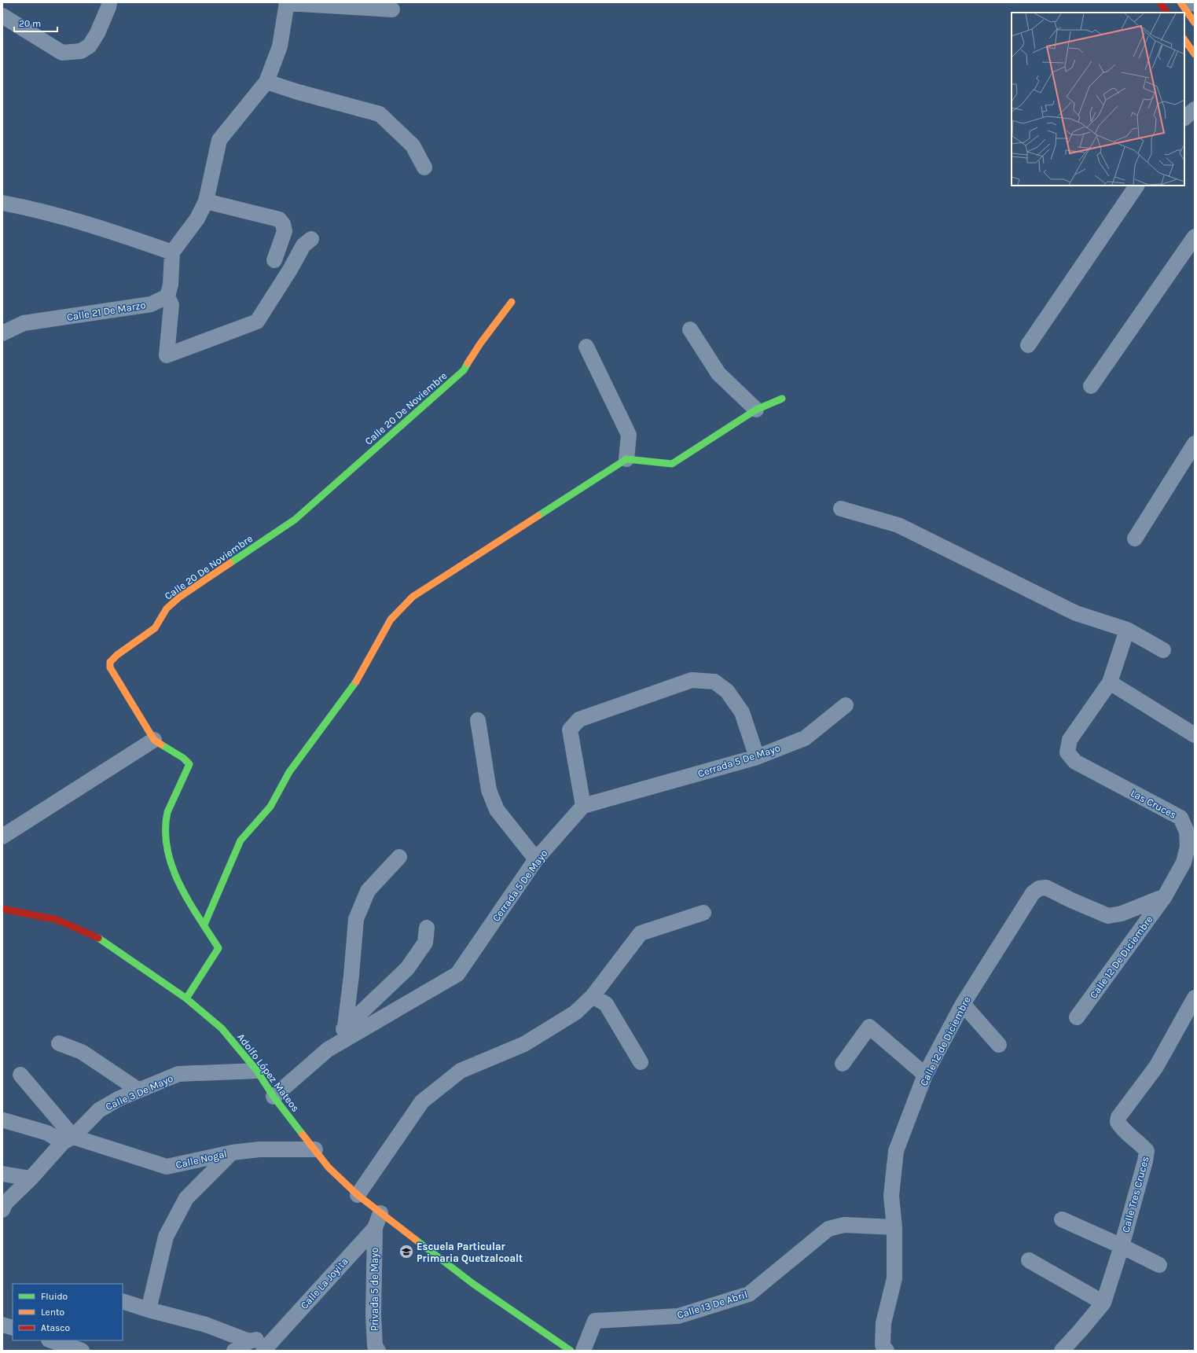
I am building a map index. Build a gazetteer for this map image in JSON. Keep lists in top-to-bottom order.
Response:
{
  "streets": {
    "street": [
      "Calle 21 De Marzo",
      "Calle 20 De Noviembre",
      "Cerrada 5 De Mayo",
      "Las Cruces",
      "Calle 12 De Diciembre",
      "Calle 12 de Diciembre",
      "Adolfo López Mateos",
      "Calle 3 De Mayo",
      "Calle Nogal",
      "Calle Tres Cruces",
      "Calle La Joyita",
      "Privada 5 de Mayo",
      "Calle 13 De Abril"
    ]
  },
  "crossings": [
    ["Calle 20 De Noviembre", "Adolfo López Mateos"],
    ["Cerrada 5 De Mayo", "Adolfo López Mateos"],
    ["Las Cruces", "Calle 12 De Diciembre"],
    ["Las Cruces", "Calle 12 de Diciembre"],
    ["Calle 12 De Diciembre", "Calle 12 de Diciembre"],
    ["Calle 12 de Diciembre", "Calle 13 De Abril"],
    ["Adolfo López Mateos", "Calle 3 De Mayo"],
    ["Adolfo López Mateos", "Calle Nogal"],
    ["Adolfo López Mateos", "Calle La Joyita"],
    ["Calle 3 De Mayo", "Calle Nogal"],
    ["Calle La Joyita", "Privada 5 de Mayo"]
  ],
  "places": {
    "school or university": ["Escuela Particular Primaria Quetzalcoalt"]
  },
  "legend": ["Fluido", "Lento", "Atasco"],
  "scale_bar": "20 m"
}
